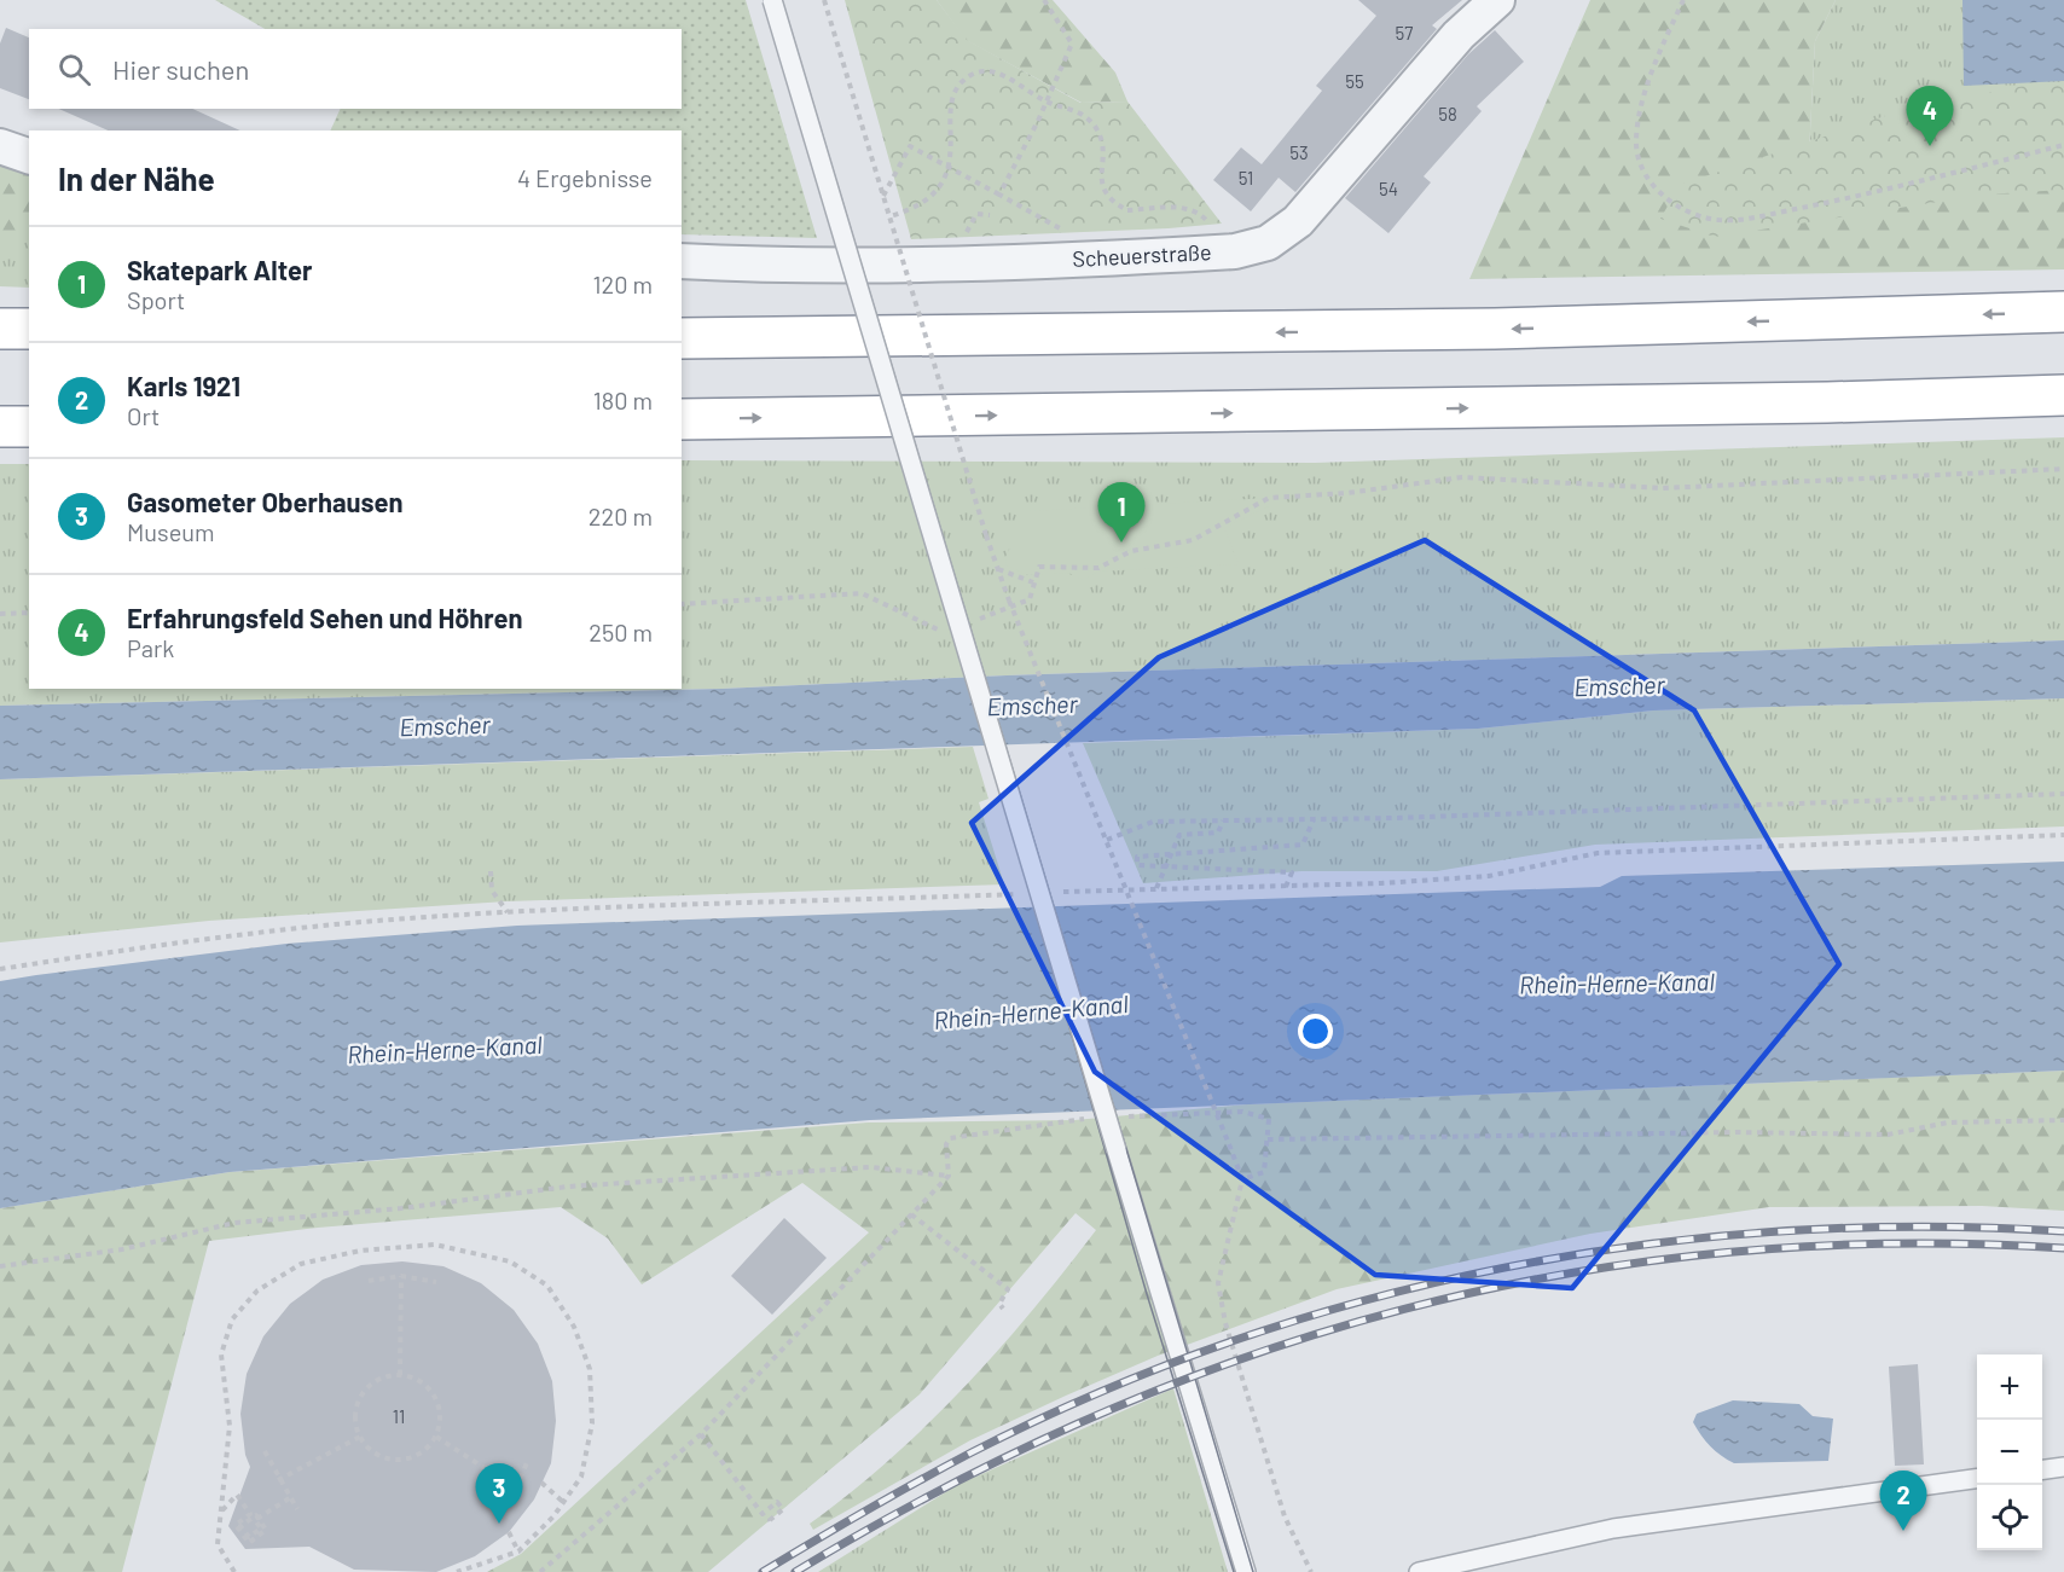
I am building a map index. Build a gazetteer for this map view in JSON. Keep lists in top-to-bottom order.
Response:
{
  "streets": {
    "street": ["Scheuerstraße"]
  },
  "water": ["Emscher", "Rhein-Herne-Kanal"],
  "house_numbers": [
    "57",
    "55",
    "58",
    "53",
    "51",
    "54",
    "11"
  ],
  "page": {
    "search": "Hier suchen",
    "pins": [
      "4",
      "1",
      "3",
      "2"
    ],
    "heading": ["In der Nähe", "4 Ergebnisse"],
    "list": [
      {
        "mark": "1",
        "name": "Skatepark Alter",
        "note": "Sport",
        "value": "120 m"
      },
      {
        "mark": "2",
        "name": "Karls 1921",
        "note": "Ort",
        "value": "180 m"
      },
      {
        "mark": "3",
        "name": "Gasometer Oberhausen",
        "note": "Museum",
        "value": "220 m"
      },
      {
        "mark": "4",
        "name": "Erfahrungsfeld Sehen und Höhren",
        "note": "Park",
        "value": "250 m"
      }
    ],
    "map_buttons": ["+", "−"]
  }
}
